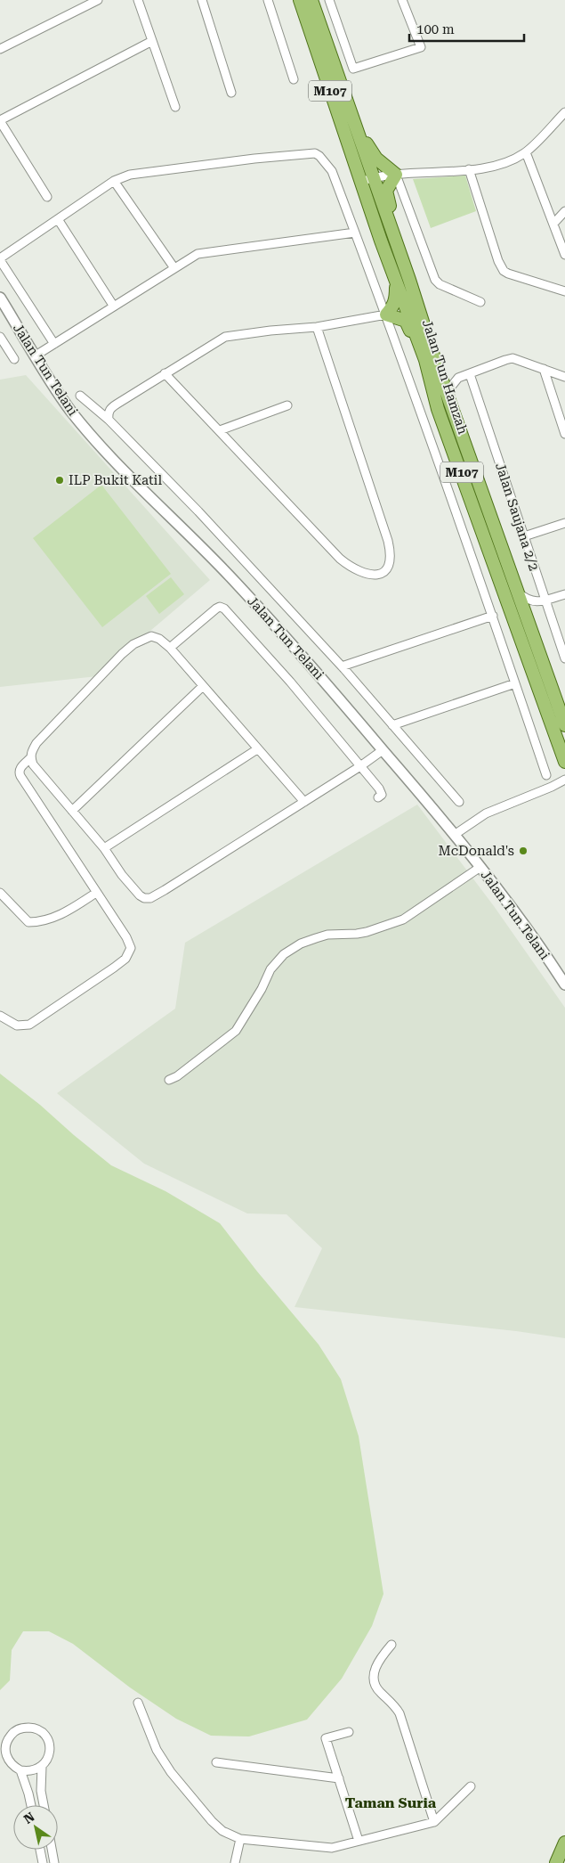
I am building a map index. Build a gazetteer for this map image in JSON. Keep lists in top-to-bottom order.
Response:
{
  "streets": {
    "main road": ["M107", "Jalan Tun Hamzah"],
    "street": ["Jalan Tun Telani", "Jalan Saujana 2/2"]
  },
  "districts": ["Taman Suria"],
  "places": ["ILP Bukit Katil", "McDonald's"],
  "scale_bar": "100 m",
  "north": "top left"
}
